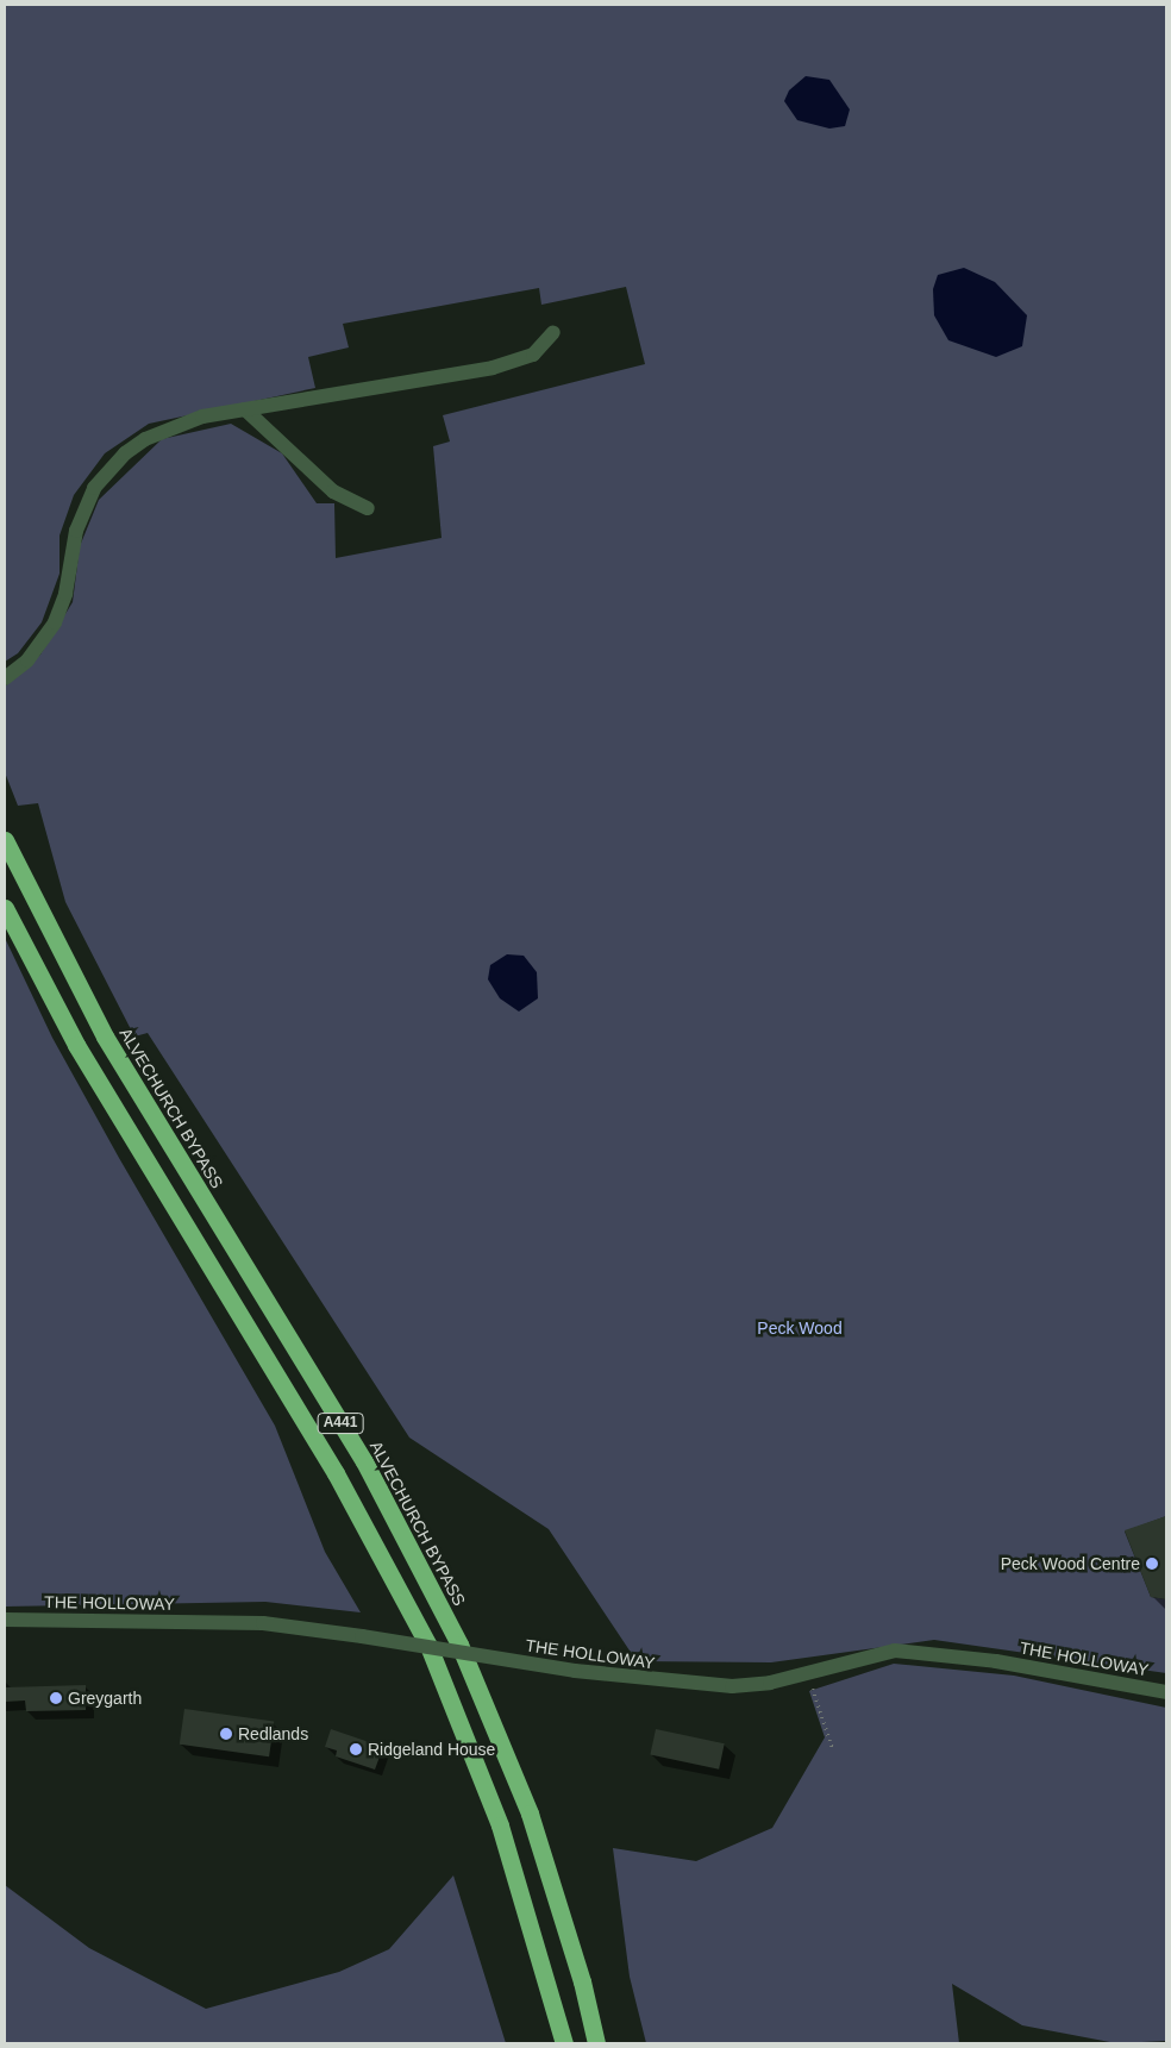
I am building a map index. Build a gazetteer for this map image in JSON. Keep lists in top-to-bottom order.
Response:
{
  "streets": {
    "highway": ["ALVECHURCH BYPASS", "A441"],
    "street": ["THE HOLLOWAY"]
  },
  "parks": ["Peck Wood"],
  "places": [
    "Peck Wood Centre",
    "Greygarth",
    "Redlands",
    "Ridgeland House"
  ]
}
